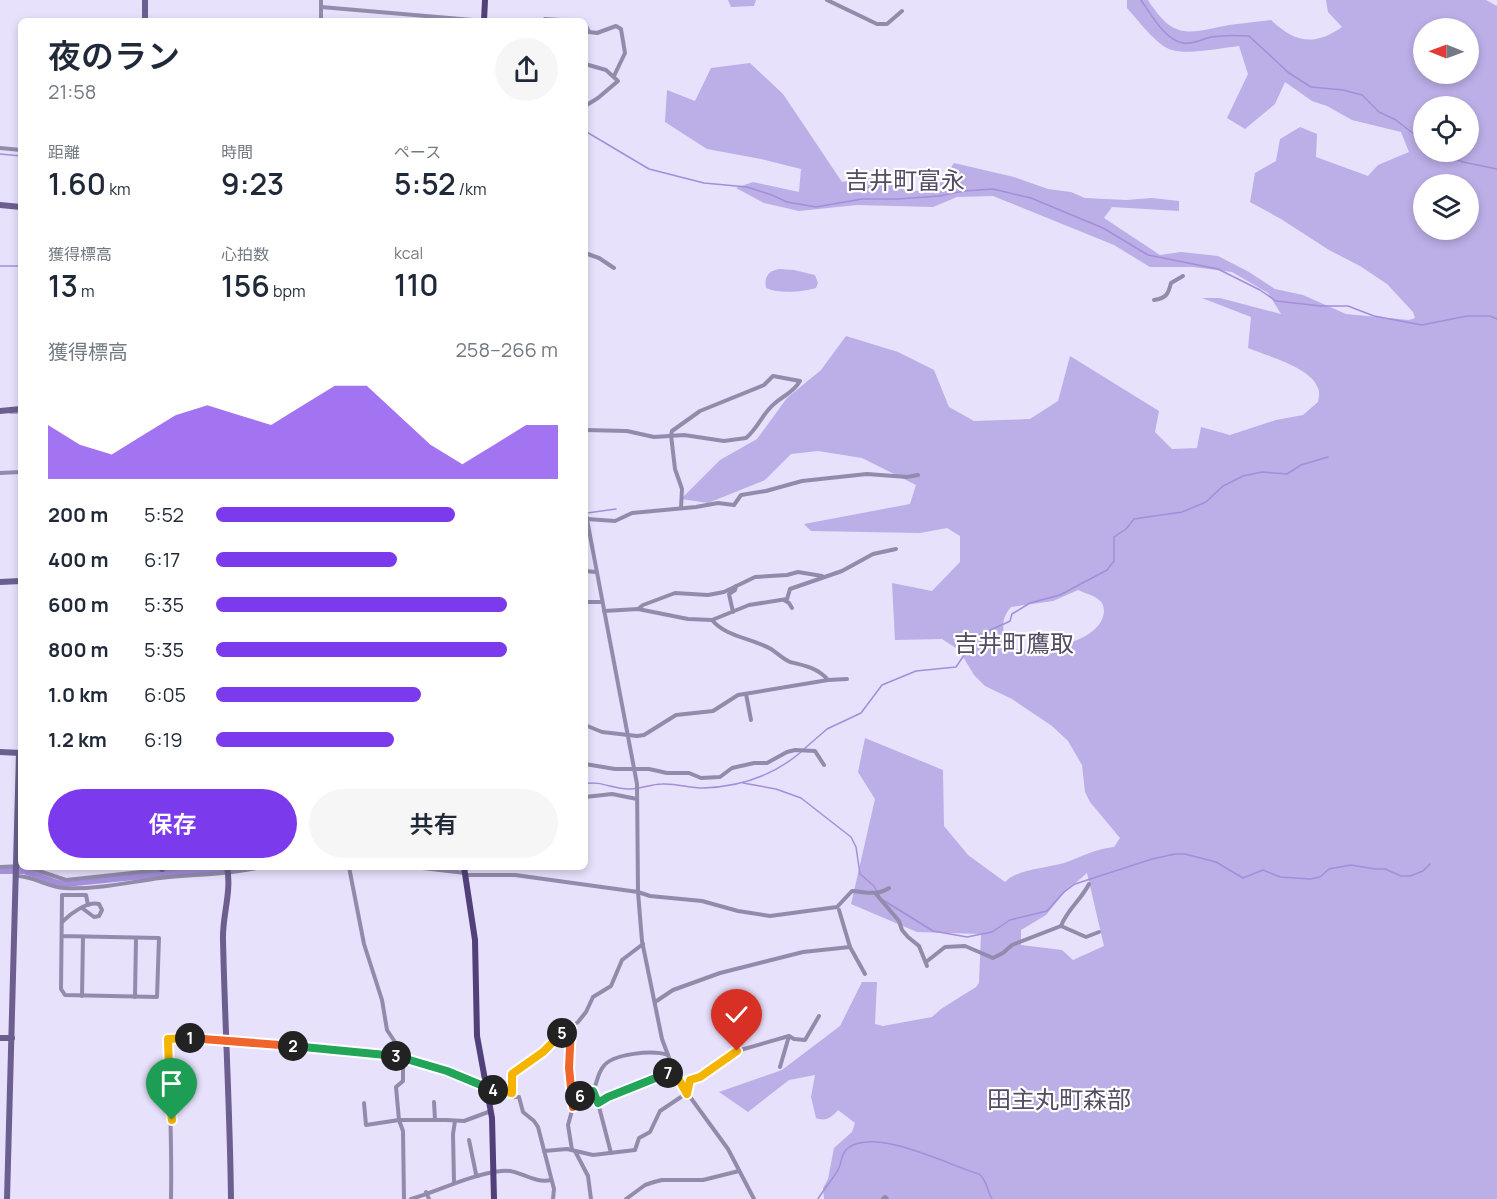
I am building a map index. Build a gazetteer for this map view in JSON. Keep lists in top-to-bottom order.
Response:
{
  "districts": ["吉井町富永", "吉井町鷹取", "田主丸町森部"],
  "north": "left",
  "page": {
    "heading": ["夜のラン", "21:58"],
    "stats": [
      ["距離", "1.60 km"],
      ["時間", "9:23"],
      ["ペース", "5:52 /km"],
      ["獲得標高", "13 m"],
      ["心拍数", "156 bpm"],
      ["kcal", "110"]
    ],
    "chart": ["獲得標高", "258–266 m"],
    "list": [
      {
        "name": "200 m",
        "note": "5:52"
      },
      {
        "name": "400 m",
        "note": "6:17"
      },
      {
        "name": "600 m",
        "note": "5:35"
      },
      {
        "name": "800 m",
        "note": "5:35"
      },
      {
        "name": "1.0 km",
        "note": "6:05"
      },
      {
        "name": "1.2 km",
        "note": "6:19"
      }
    ],
    "buttons": ["保存", "共有"],
    "pins": [
      "5",
      "1",
      "2",
      "3",
      "7",
      "4",
      "6"
    ]
  }
}
